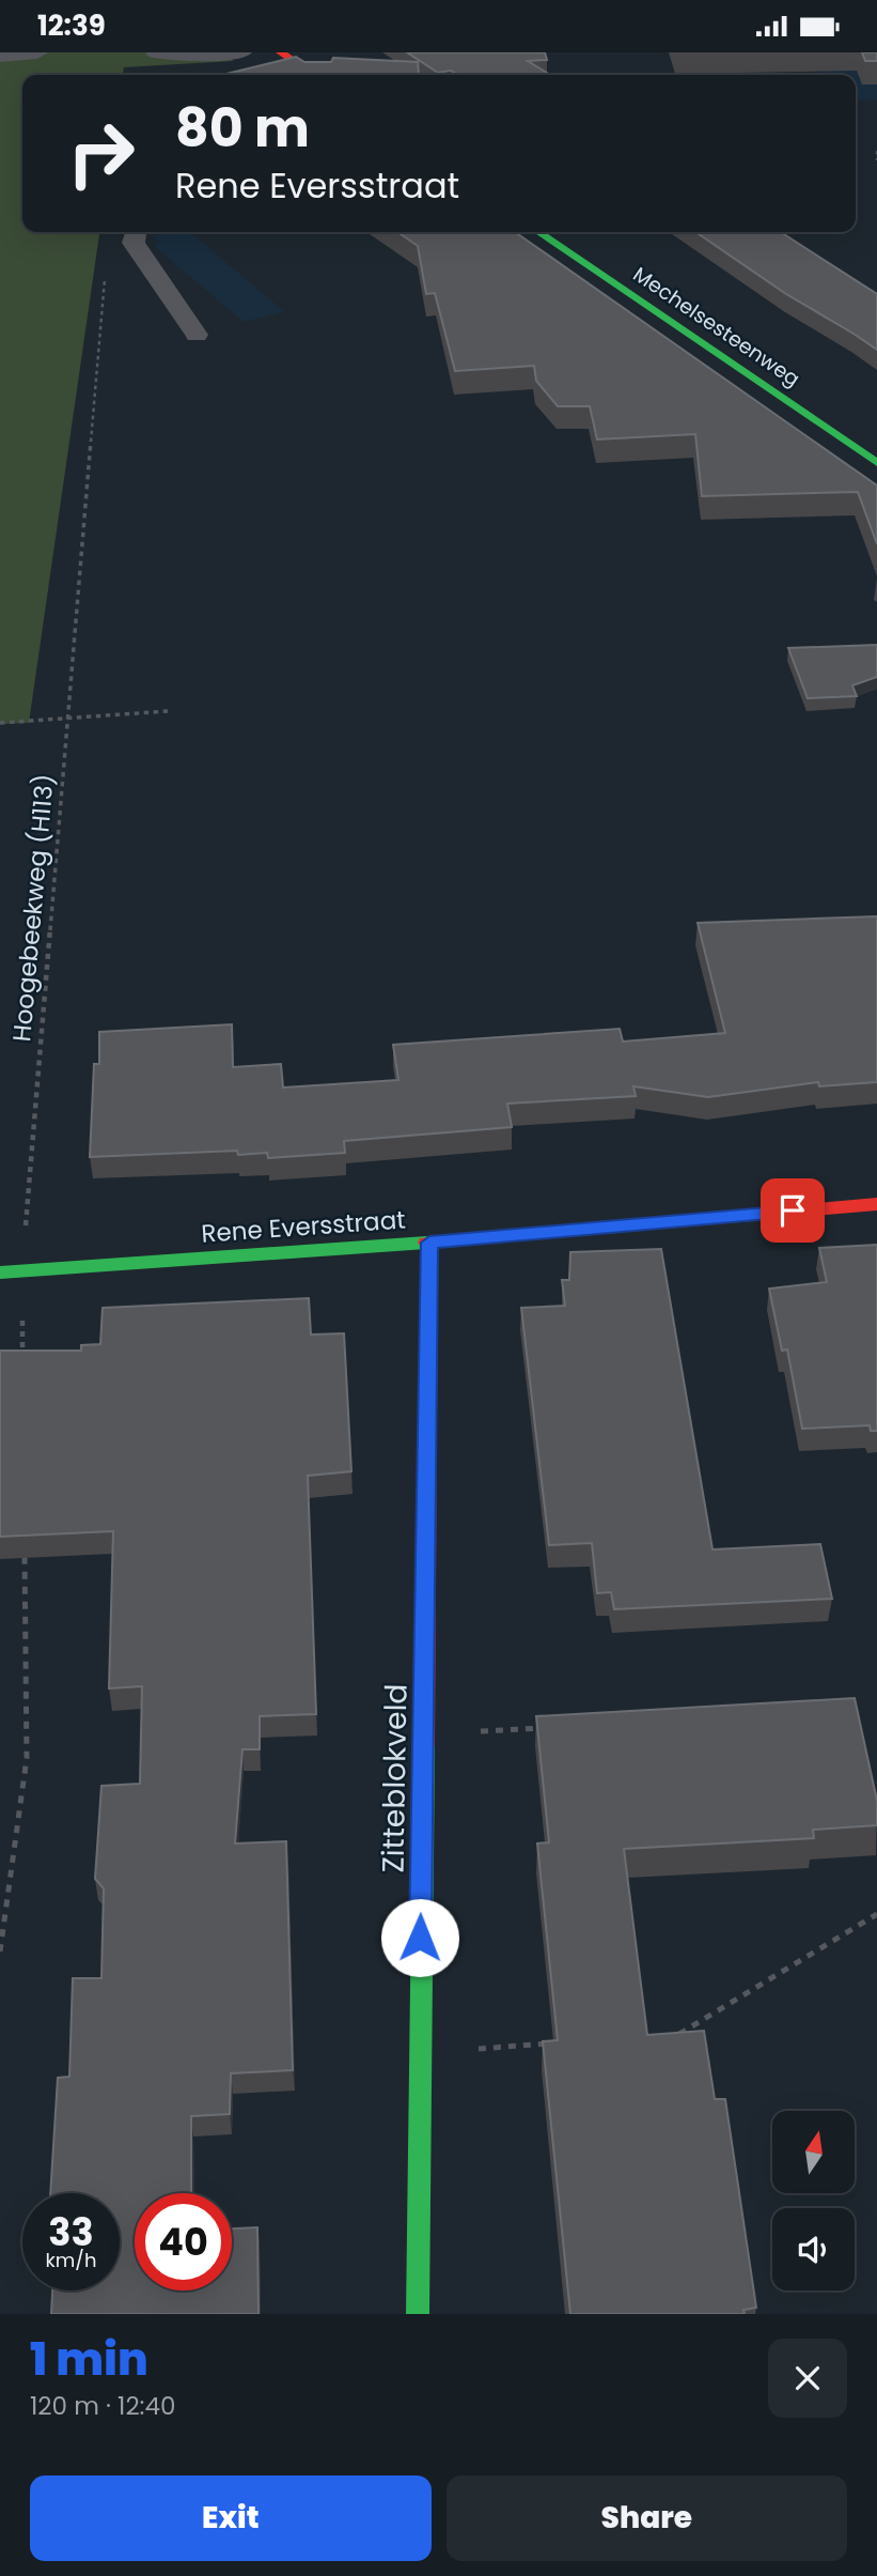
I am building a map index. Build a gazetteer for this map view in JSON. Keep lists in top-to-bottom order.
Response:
{
  "streets": {
    "street": ["Mechelsesteenweg", "Rene Eversstraat", "Zitteblokveld"],
    "path": ["Hoogebeekweg (H113)"]
  },
  "crossings": [
    ["Hoogebeekweg (H113)", "Rene Eversstraat"],
    ["Rene Eversstraat", "Zitteblokveld"]
  ],
  "north": "top",
  "page": {
    "status": "12:39",
    "turn": ["80 m", "Rene Eversstraat"],
    "speed": "33 km/h",
    "limit": "40",
    "heading": ["1 min", "120 m · 12:40"],
    "buttons": ["Exit", "Share"]
  }
}
